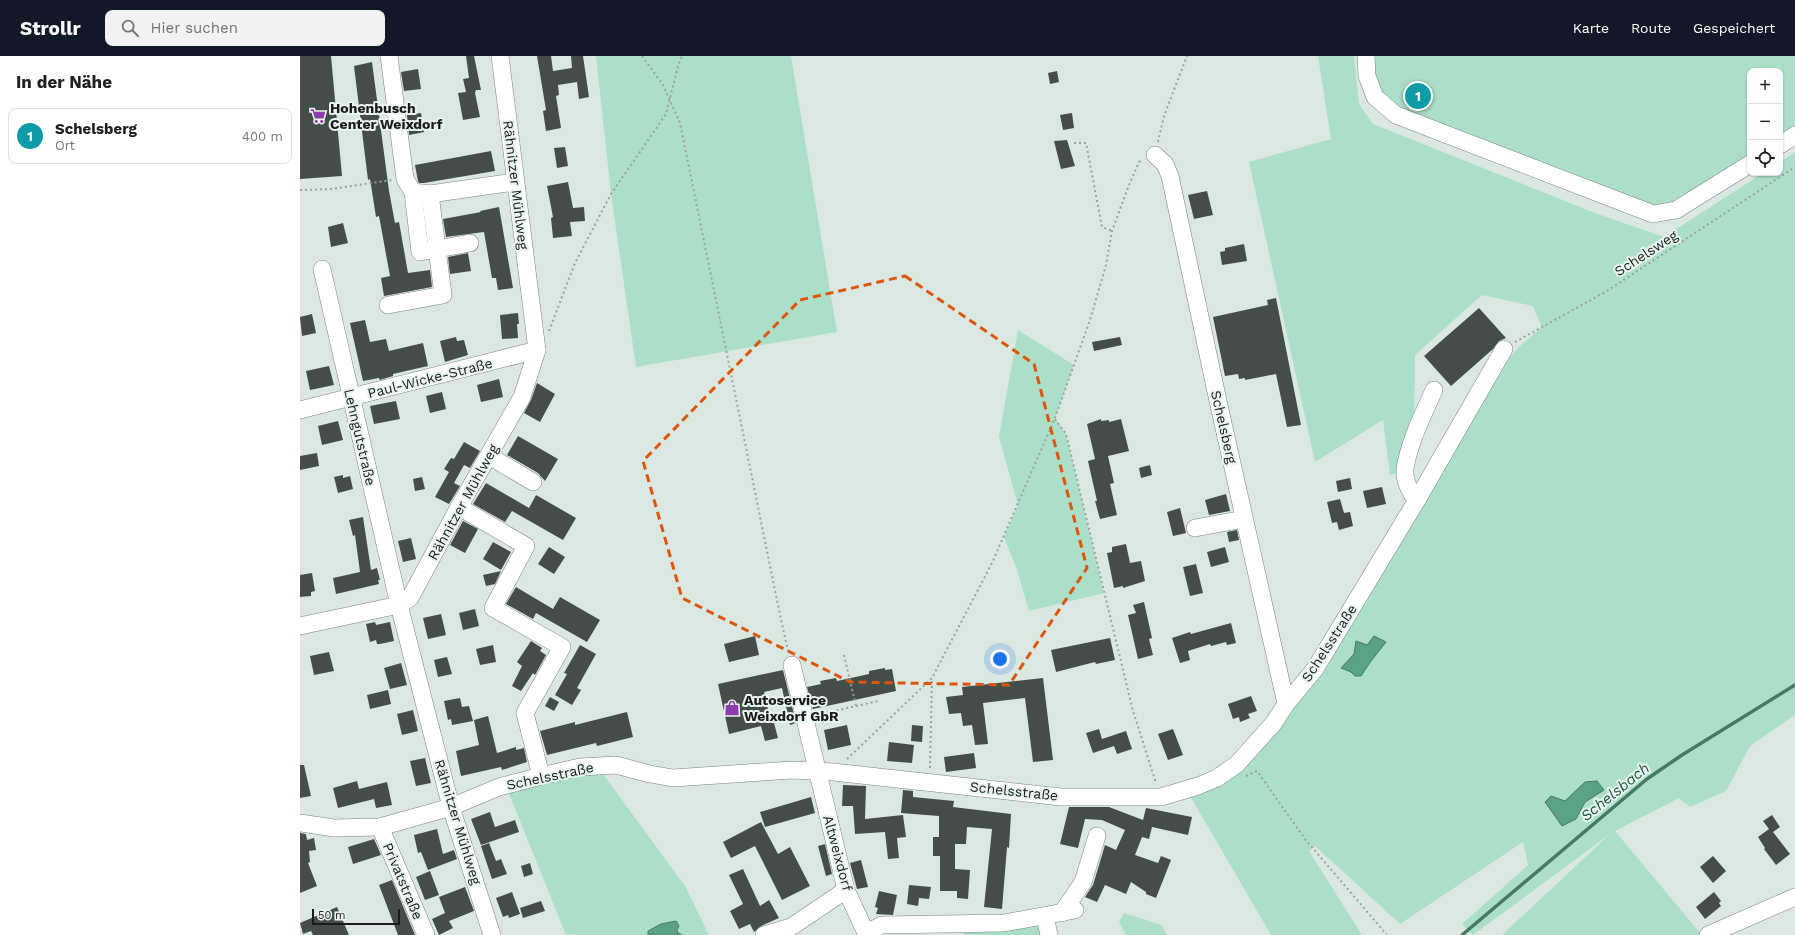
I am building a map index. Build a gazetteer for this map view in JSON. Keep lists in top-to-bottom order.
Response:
{
  "streets": {
    "street": [
      "Rähnitzer Mühlweg",
      "Paul-Wicke-Straße",
      "Schelsberg",
      "Lehngutstraße",
      "Schelsstraße",
      "Altweixdorf",
      "Privatstraße"
    ],
    "path": ["Schelsweg"]
  },
  "crossings": [
    ["Rähnitzer Mühlweg", "Paul-Wicke-Straße"],
    ["Rähnitzer Mühlweg", "Lehngutstraße"],
    ["Rähnitzer Mühlweg", "Schelsstraße"],
    ["Schelsweg", "Schelsstraße"],
    ["Paul-Wicke-Straße", "Lehngutstraße"],
    ["Schelsberg", "Schelsstraße"],
    ["Schelsstraße", "Altweixdorf"],
    ["Schelsstraße", "Privatstraße"]
  ],
  "water": ["Schelsbach"],
  "places": {
    "supermarket": ["Hohenbusch Center Weixdorf"],
    "shop": ["Autoservice Weixdorf GbR"]
  },
  "scale_bar": "50 m",
  "page": {
    "header": "Strollr",
    "search": "Hier suchen",
    "nav": ["Karte", "Route", "Gespeichert"],
    "heading": "In der Nähe",
    "map_buttons": ["+", "−"],
    "pins": "1",
    "list": [
      {
        "mark": "1",
        "name": "Schelsberg",
        "note": "Ort",
        "value": "400 m"
      }
    ],
    "scale": "50 m"
  }
}
